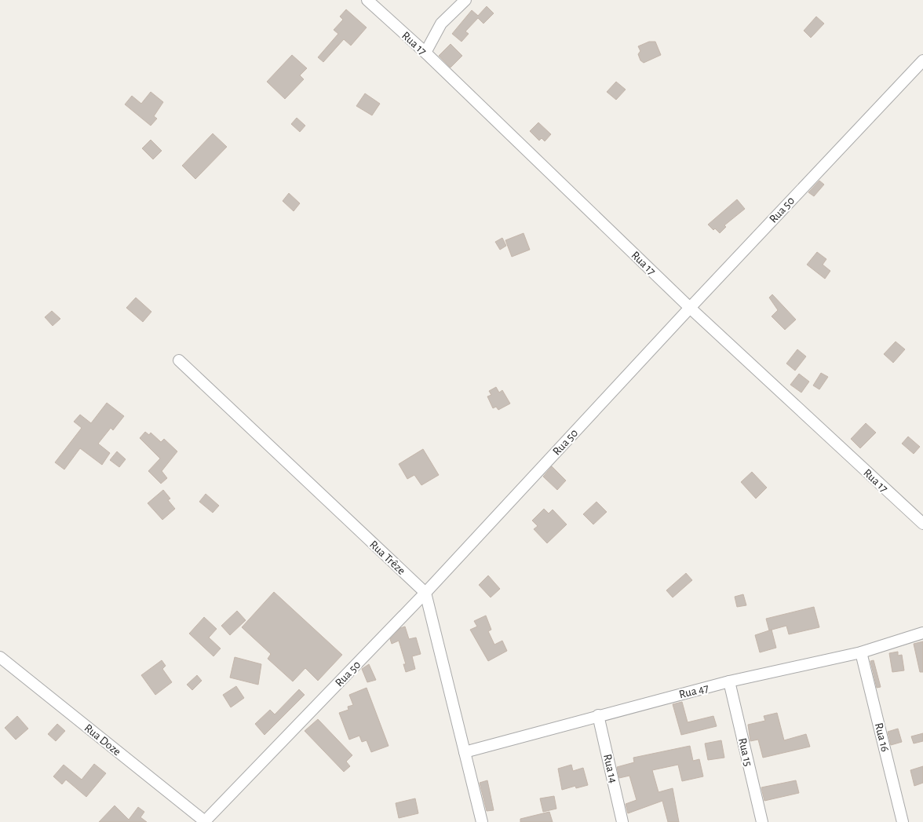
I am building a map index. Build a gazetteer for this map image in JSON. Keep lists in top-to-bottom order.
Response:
{
  "streets": {
    "street": [
      "Rua 17",
      "Rua 50",
      "Rua Trêze",
      "Rua 47",
      "Rua 16",
      "Rua Doze",
      "Rua 15",
      "Rua 14"
    ]
  },
  "crossings": [
    ["Rua 17", "Rua 50"],
    ["Rua 50", "Rua Trêze"],
    ["Rua 50", "Rua Doze"],
    ["Rua 47", "Rua 16"],
    ["Rua 47", "Rua 15"],
    ["Rua 47", "Rua 14"]
  ]
}
